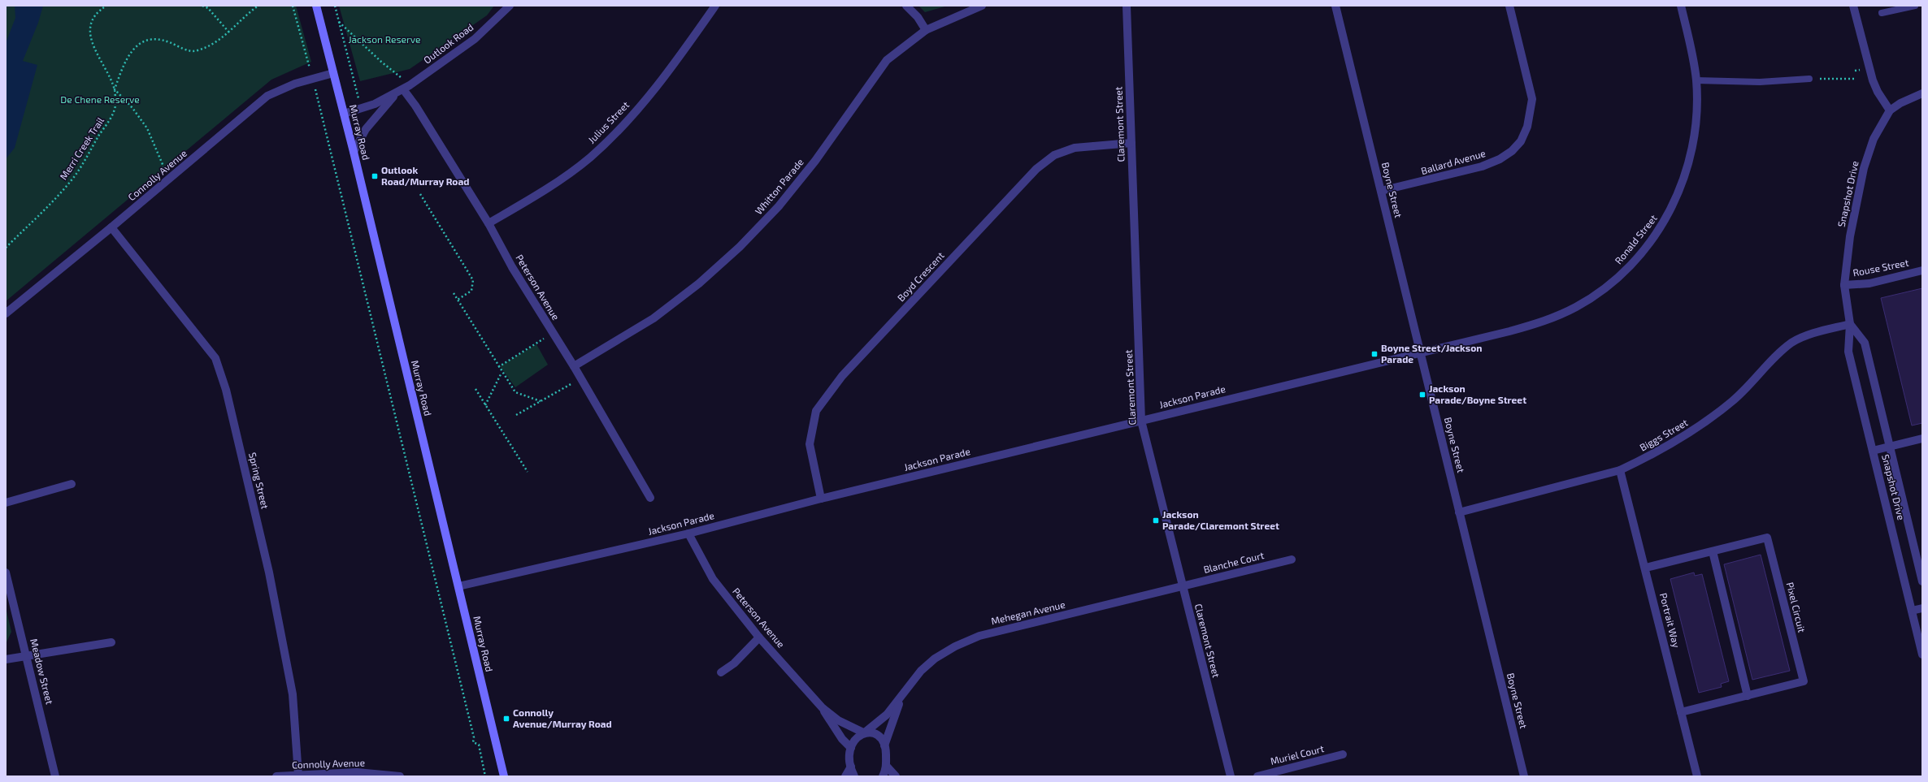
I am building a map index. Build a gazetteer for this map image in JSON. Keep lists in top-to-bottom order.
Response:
{
  "streets": {
    "main road": ["Murray Road"],
    "street": [
      "Outlook Road",
      "Julius Street",
      "Claremont Street",
      "Ballard Avenue",
      "Connolly Avenue",
      "Whitton Parade",
      "Boyne Street",
      "Snapshot Drive",
      "Ronald Street",
      "Rouse Street",
      "Boyd Crescent",
      "Peterson Avenue",
      "Jackson Parade",
      "Biggs Street",
      "Spring Street",
      "Blanche Court",
      "Pixel Circuit",
      "Mehegan Avenue",
      "Portrait Way",
      "Meadow Street",
      "Muriel Court"
    ],
    "path": ["Merri Creek Trail"]
  },
  "crossings": [
    ["Outlook Road", "Murray Road"],
    ["Outlook Road", "Peterson Avenue"],
    ["Julius Street", "Peterson Avenue"],
    ["Claremont Street", "Boyd Crescent"],
    ["Claremont Street", "Jackson Parade"],
    ["Claremont Street", "Blanche Court"],
    ["Claremont Street", "Mehegan Avenue"],
    ["Murray Road", "Connolly Avenue"],
    ["Murray Road", "Jackson Parade"],
    ["Ballard Avenue", "Boyne Street"],
    ["Connolly Avenue", "Spring Street"],
    ["Whitton Parade", "Peterson Avenue"],
    ["Boyne Street", "Ronald Street"],
    ["Boyne Street", "Jackson Parade"],
    ["Boyne Street", "Biggs Street"],
    ["Snapshot Drive", "Rouse Street"],
    ["Snapshot Drive", "Biggs Street"],
    ["Ronald Street", "Jackson Parade"],
    ["Boyd Crescent", "Jackson Parade"],
    ["Peterson Avenue", "Jackson Parade"],
    ["Peterson Avenue", "Mehegan Avenue"],
    ["Biggs Street", "Portrait Way"],
    ["Blanche Court", "Mehegan Avenue"],
    ["Pixel Circuit", "Portrait Way"]
  ],
  "parks": ["Jackson Reserve", "De Chene Reserve"],
  "places": {
    "transit": [
      "Outlook Road/Murray Road",
      "Boyne Street/Jackson Parade",
      "Jackson Parade/Boyne Street",
      "Jackson Parade/Claremont Street",
      "Connolly Avenue/Murray Road"
    ]
  }
}
